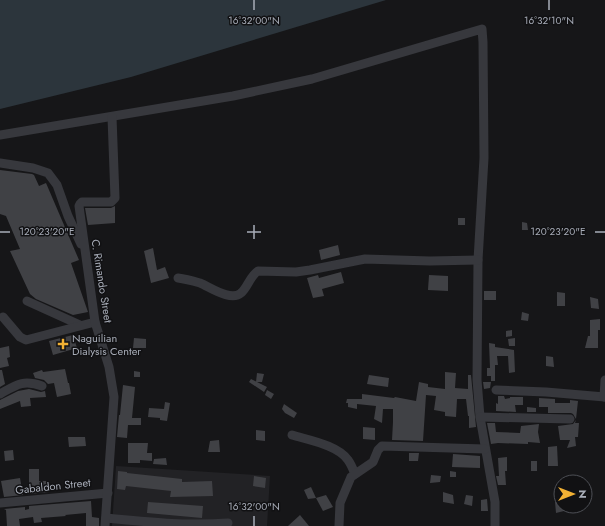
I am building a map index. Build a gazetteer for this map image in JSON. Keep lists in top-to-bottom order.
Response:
{
  "streets": {
    "street": ["C. Rimando Street", "Gabaldon Street"]
  },
  "crossings": [
    ["C. Rimando Street", "Gabaldon Street"]
  ],
  "places": {
    "health": ["Naguilian Dialysis Center"]
  },
  "north": "right",
  "coordinates": ["16°32'00\"N", "16°32'10\"N", "120°23'20\"E"]
}
